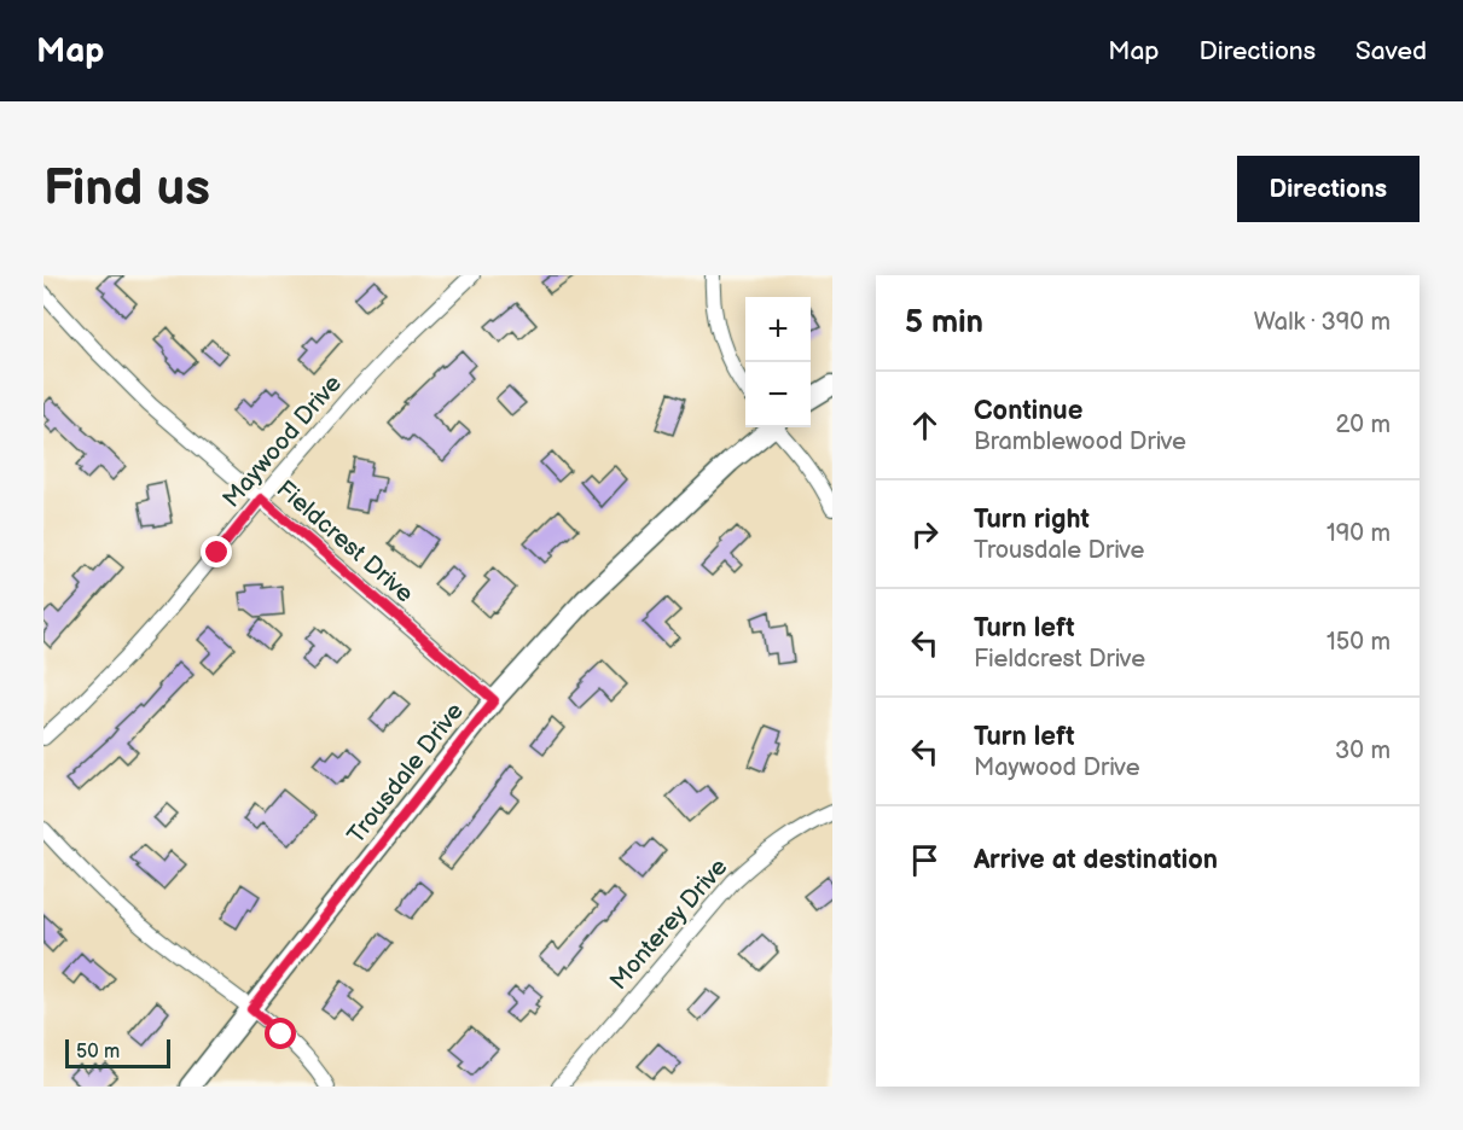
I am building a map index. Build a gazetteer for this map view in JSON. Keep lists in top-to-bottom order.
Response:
{
  "streets": {
    "street": [
      "Maywood Drive",
      "Fieldcrest Drive",
      "Trousdale Drive",
      "Monterey Drive"
    ]
  },
  "crossings": [
    ["Maywood Drive", "Fieldcrest Drive"],
    ["Fieldcrest Drive", "Trousdale Drive"]
  ],
  "scale_bar": "50 m",
  "page": {
    "header": "Map",
    "nav": ["Map", "Directions", "Saved"],
    "buttons": "Directions",
    "title": "Find us",
    "heading": ["5 min", "Walk · 390 m"],
    "map_buttons": ["+", "−"],
    "list": [
      ["Continue", "Bramblewood Drive", "20 m"],
      ["Turn right", "Trousdale Drive", "190 m"],
      ["Turn left", "Fieldcrest Drive", "150 m"],
      ["Turn left", "Maywood Drive", "30 m"],
      "Arrive at destination"
    ],
    "scale": "50 m"
  }
}
